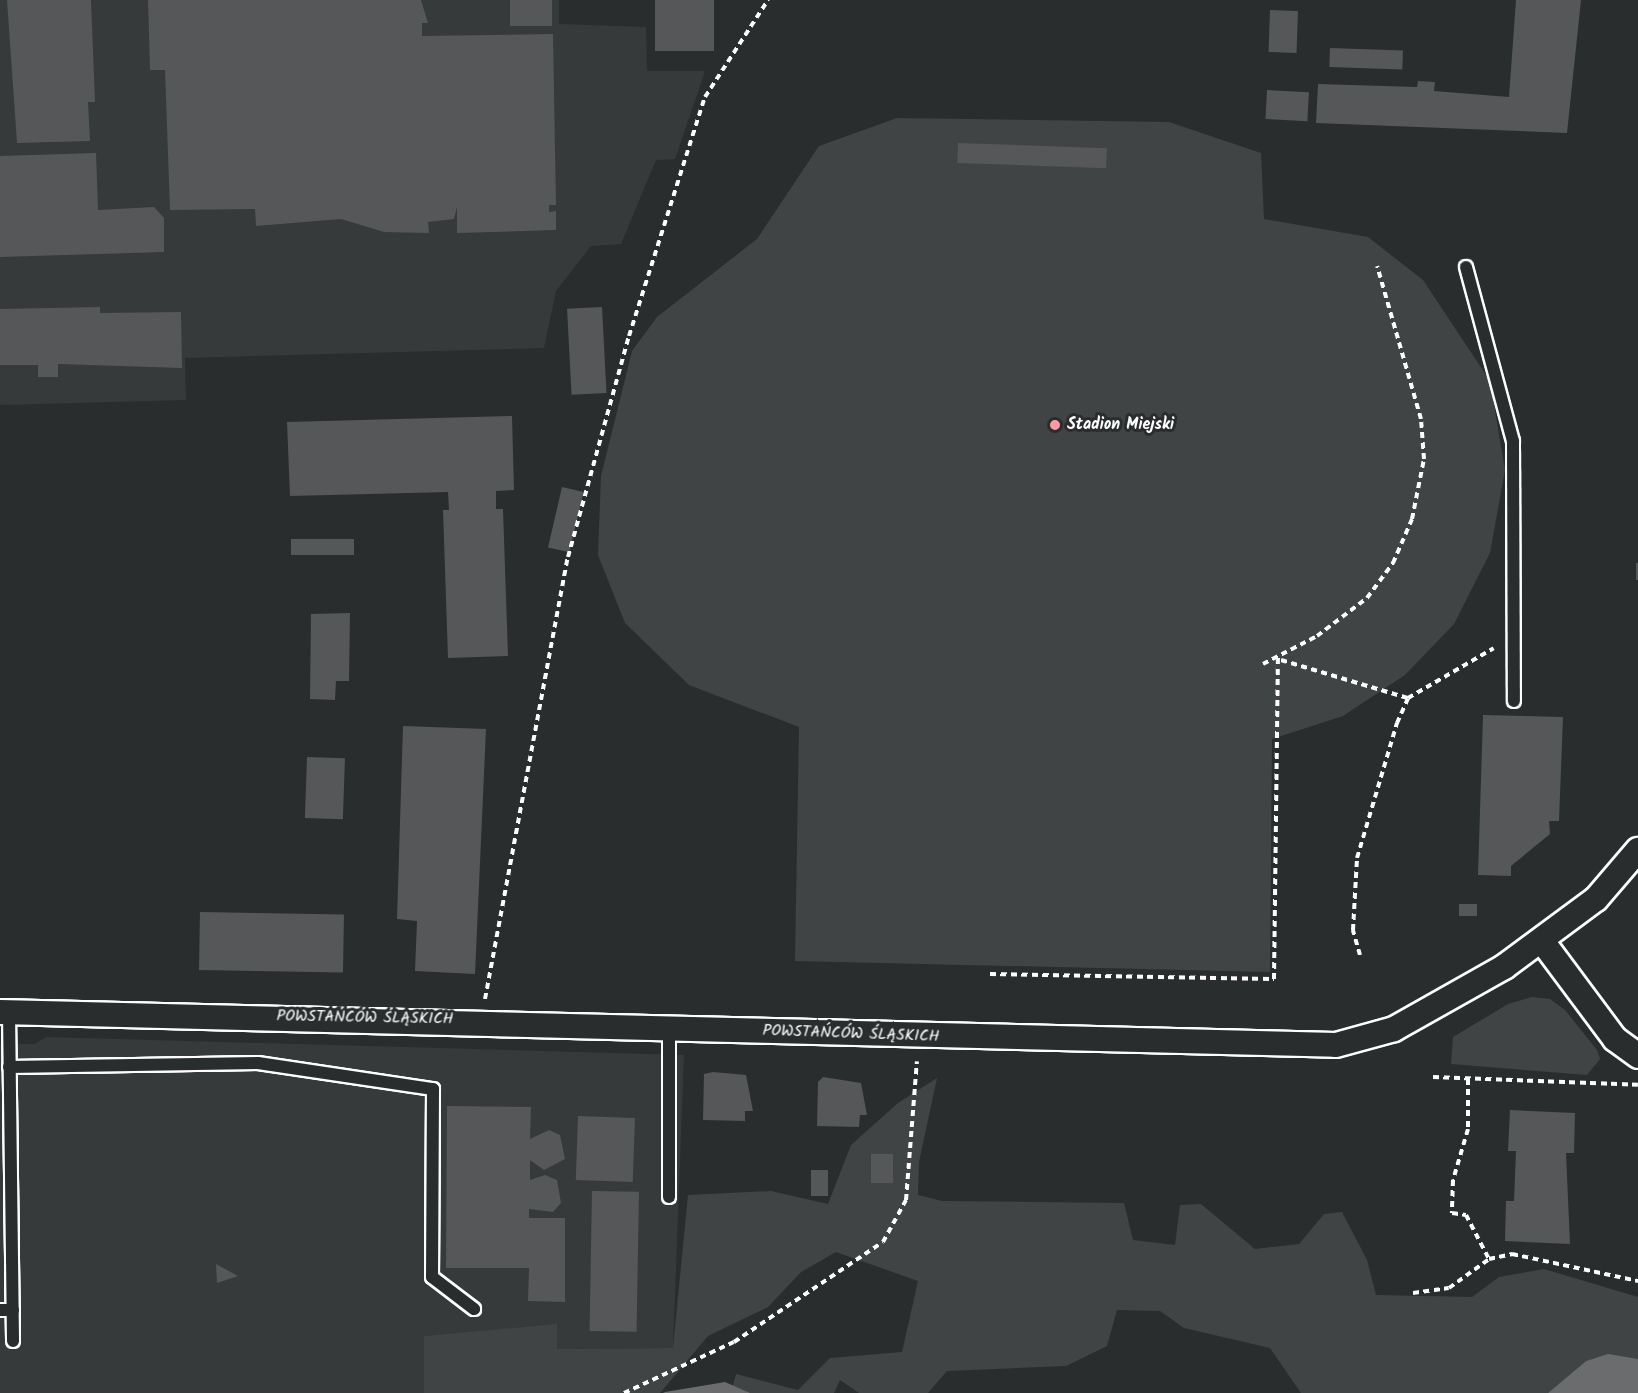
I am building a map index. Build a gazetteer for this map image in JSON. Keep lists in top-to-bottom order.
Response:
{
  "streets": {
    "street": ["POWSTAŃCÓW ŚLĄSKICH"]
  },
  "places": ["Stadion Miejski"]
}
